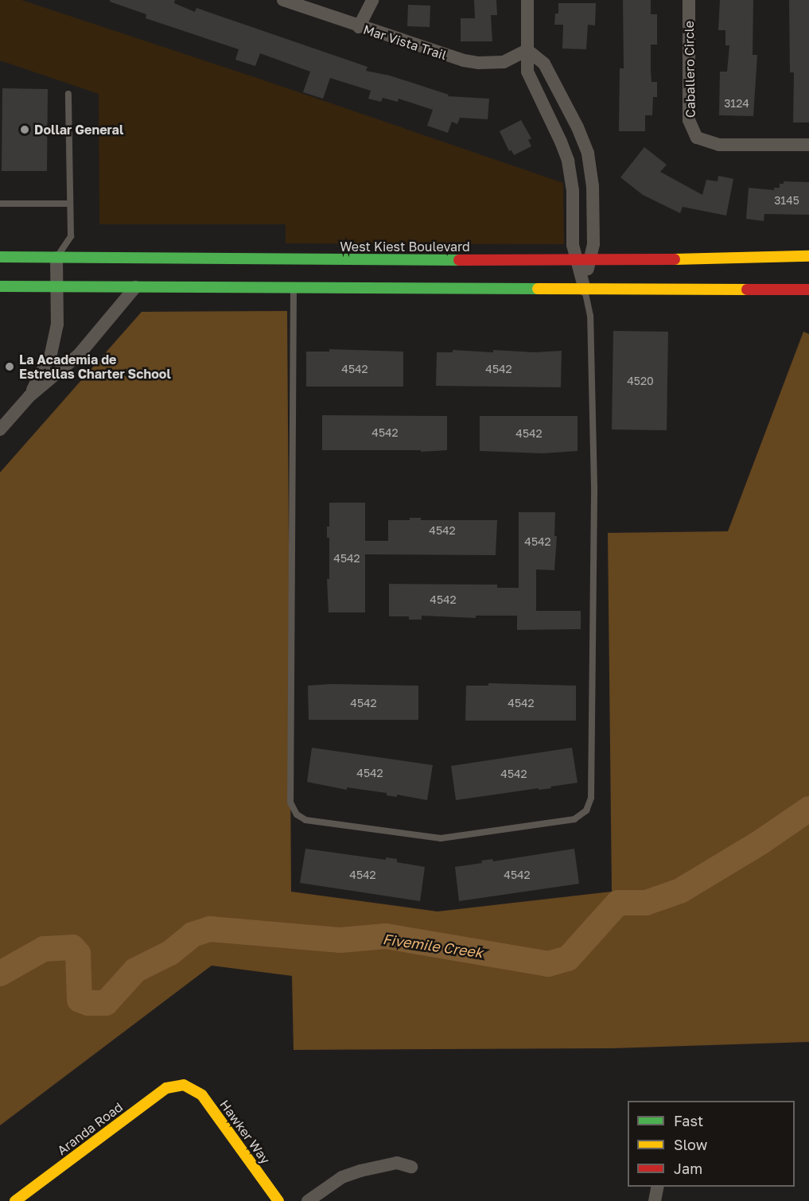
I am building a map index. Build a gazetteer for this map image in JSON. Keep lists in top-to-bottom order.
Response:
{
  "streets": {
    "main road": ["West Kiest Boulevard", "Aranda Road", "Hawker Way"],
    "street": ["Mar Vista Trail", "Caballero Circle"]
  },
  "crossings": [
    ["Aranda Road", "Hawker Way"]
  ],
  "water": ["Fivemile Creek"],
  "places": ["Dollar General", "La Academia de Estrellas Charter School"],
  "house_numbers": [
    "3124",
    "3145",
    "4542",
    "4542",
    "4520",
    "4542",
    "4542",
    "4542",
    "4542",
    "4542",
    "4542",
    "4542",
    "4542",
    "4542",
    "4542",
    "4542",
    "4542"
  ],
  "legend": ["Fast", "Slow", "Jam"]
}
